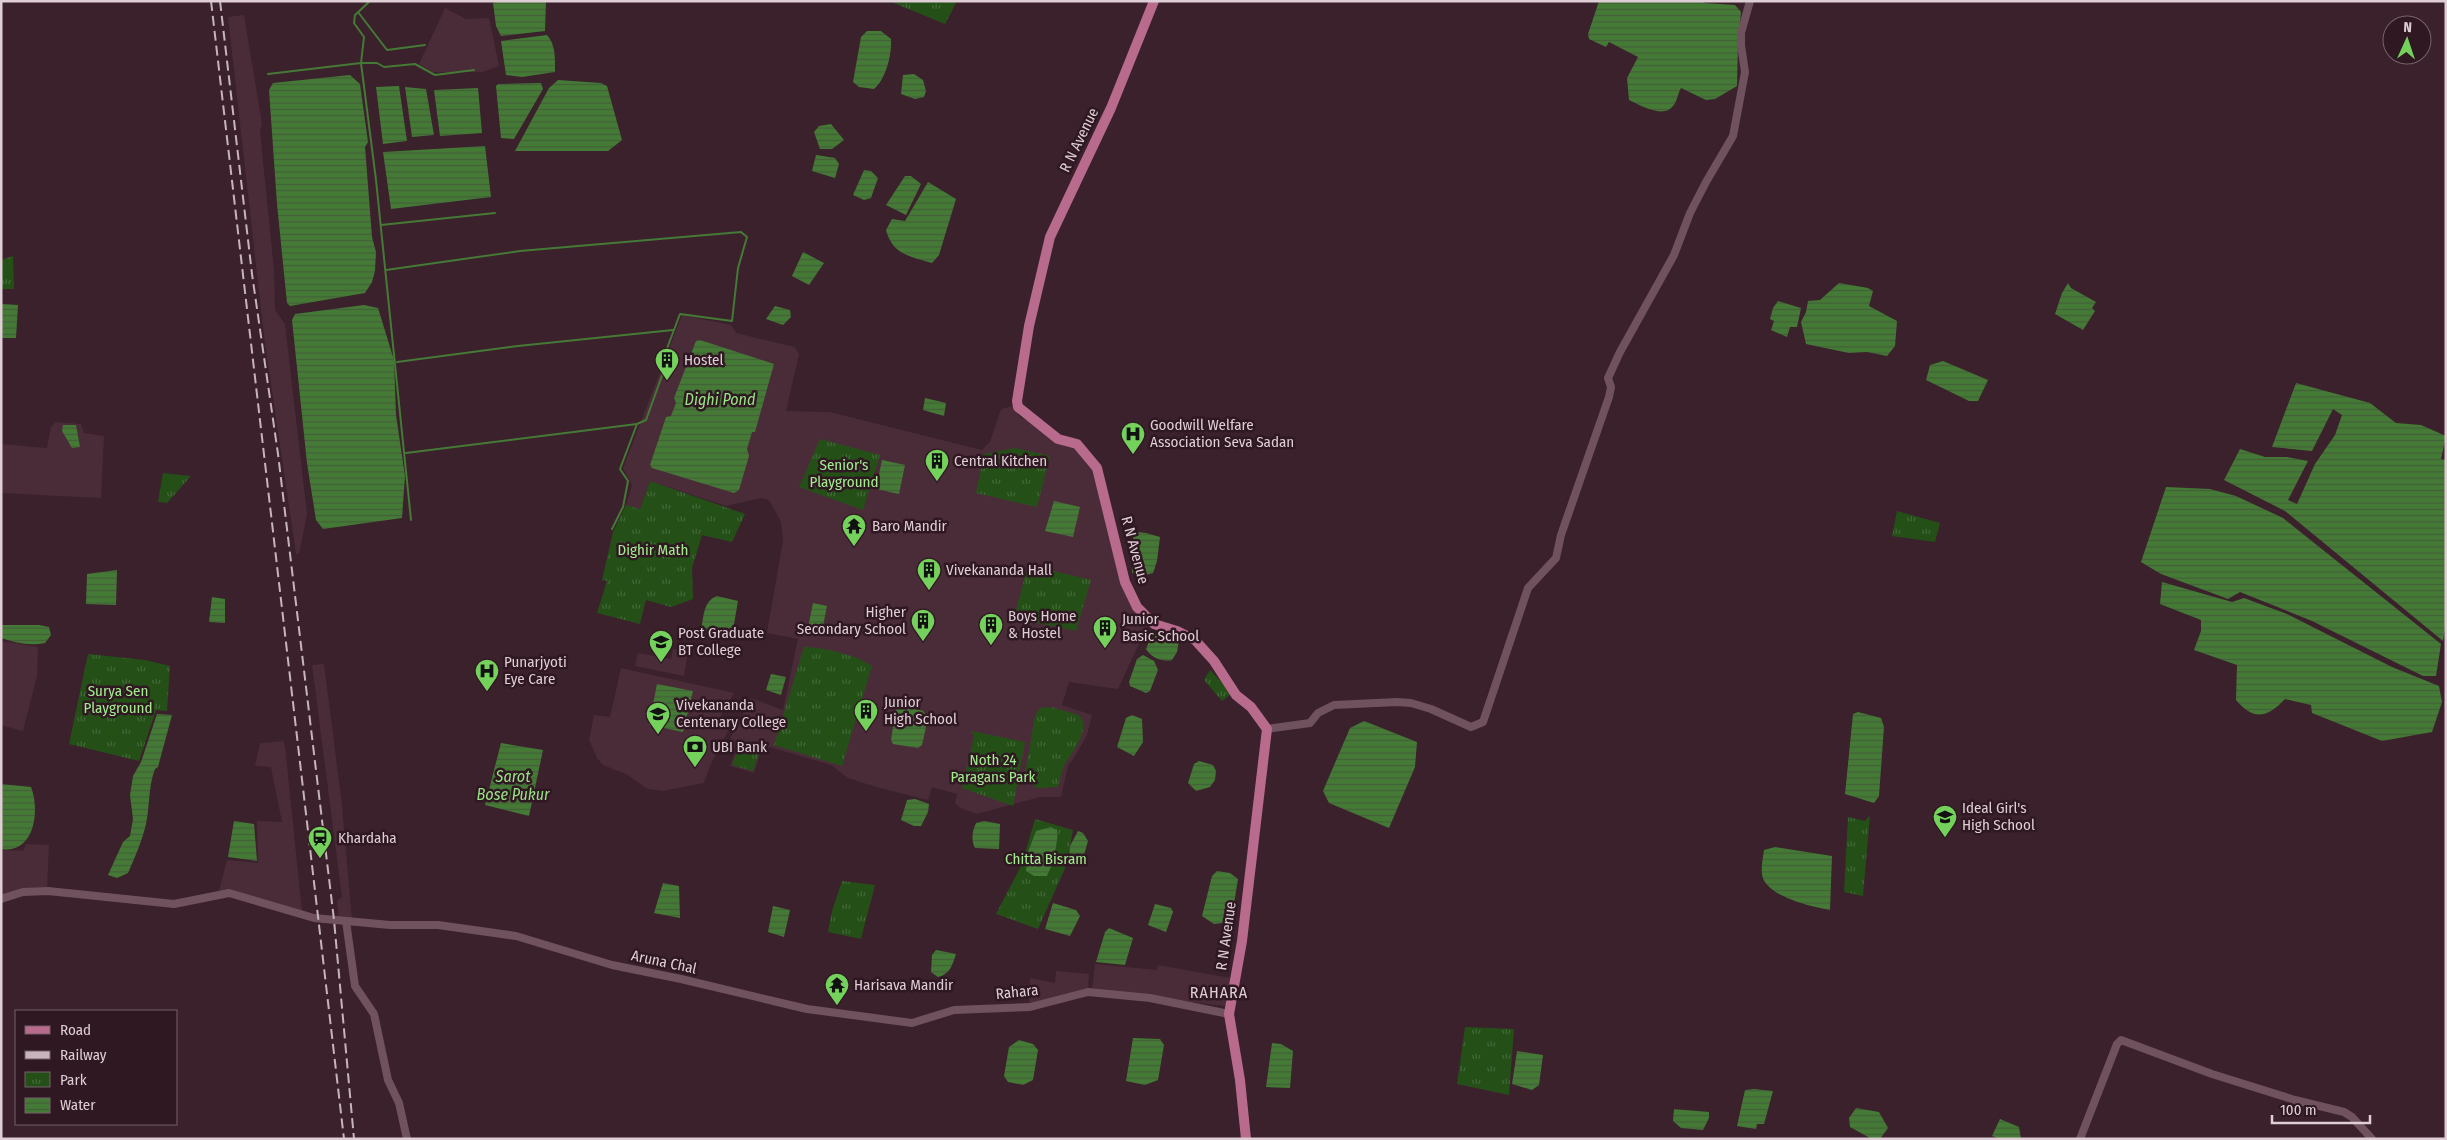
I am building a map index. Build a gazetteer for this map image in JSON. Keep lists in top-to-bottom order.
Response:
{
  "streets": {
    "main road": ["R N Avenue"],
    "street": ["Aruna Chal", "Rahara"]
  },
  "crossings": [
    ["R N Avenue", "Rahara"],
    ["Aruna Chal", "Rahara"]
  ],
  "districts": ["RAHARA"],
  "water": ["Dighi Pond", "Sarot Bose Pukur"],
  "parks": [
    "Senior's Playground",
    "Dighir Math",
    "Surya Sen Playground",
    "Noth 24 Paragans Park",
    "Chitta Bisram"
  ],
  "places": {
    "building": [
      "Hostel",
      "Central Kitchen",
      "Vivekananda Hall",
      "Higher Secondary School",
      "Boys Home & Hostel",
      "Junior Basic School",
      "Junior High School"
    ],
    "hospital": ["Goodwill Welfare Association Seva Sadan", "Punarjyoti Eye Care"],
    "temple": ["Baro Mandir", "Harisava Mandir"],
    "school or university": ["Post Graduate BT College", "Vivekananda Centenary College", "Ideal Girl's High School"],
    "bank": ["UBI Bank"],
    "station": ["Khardaha"]
  },
  "legend": [
    "Road",
    "Railway",
    "Park",
    "Water"
  ],
  "scale_bar": "100 m",
  "north": "top"
}
